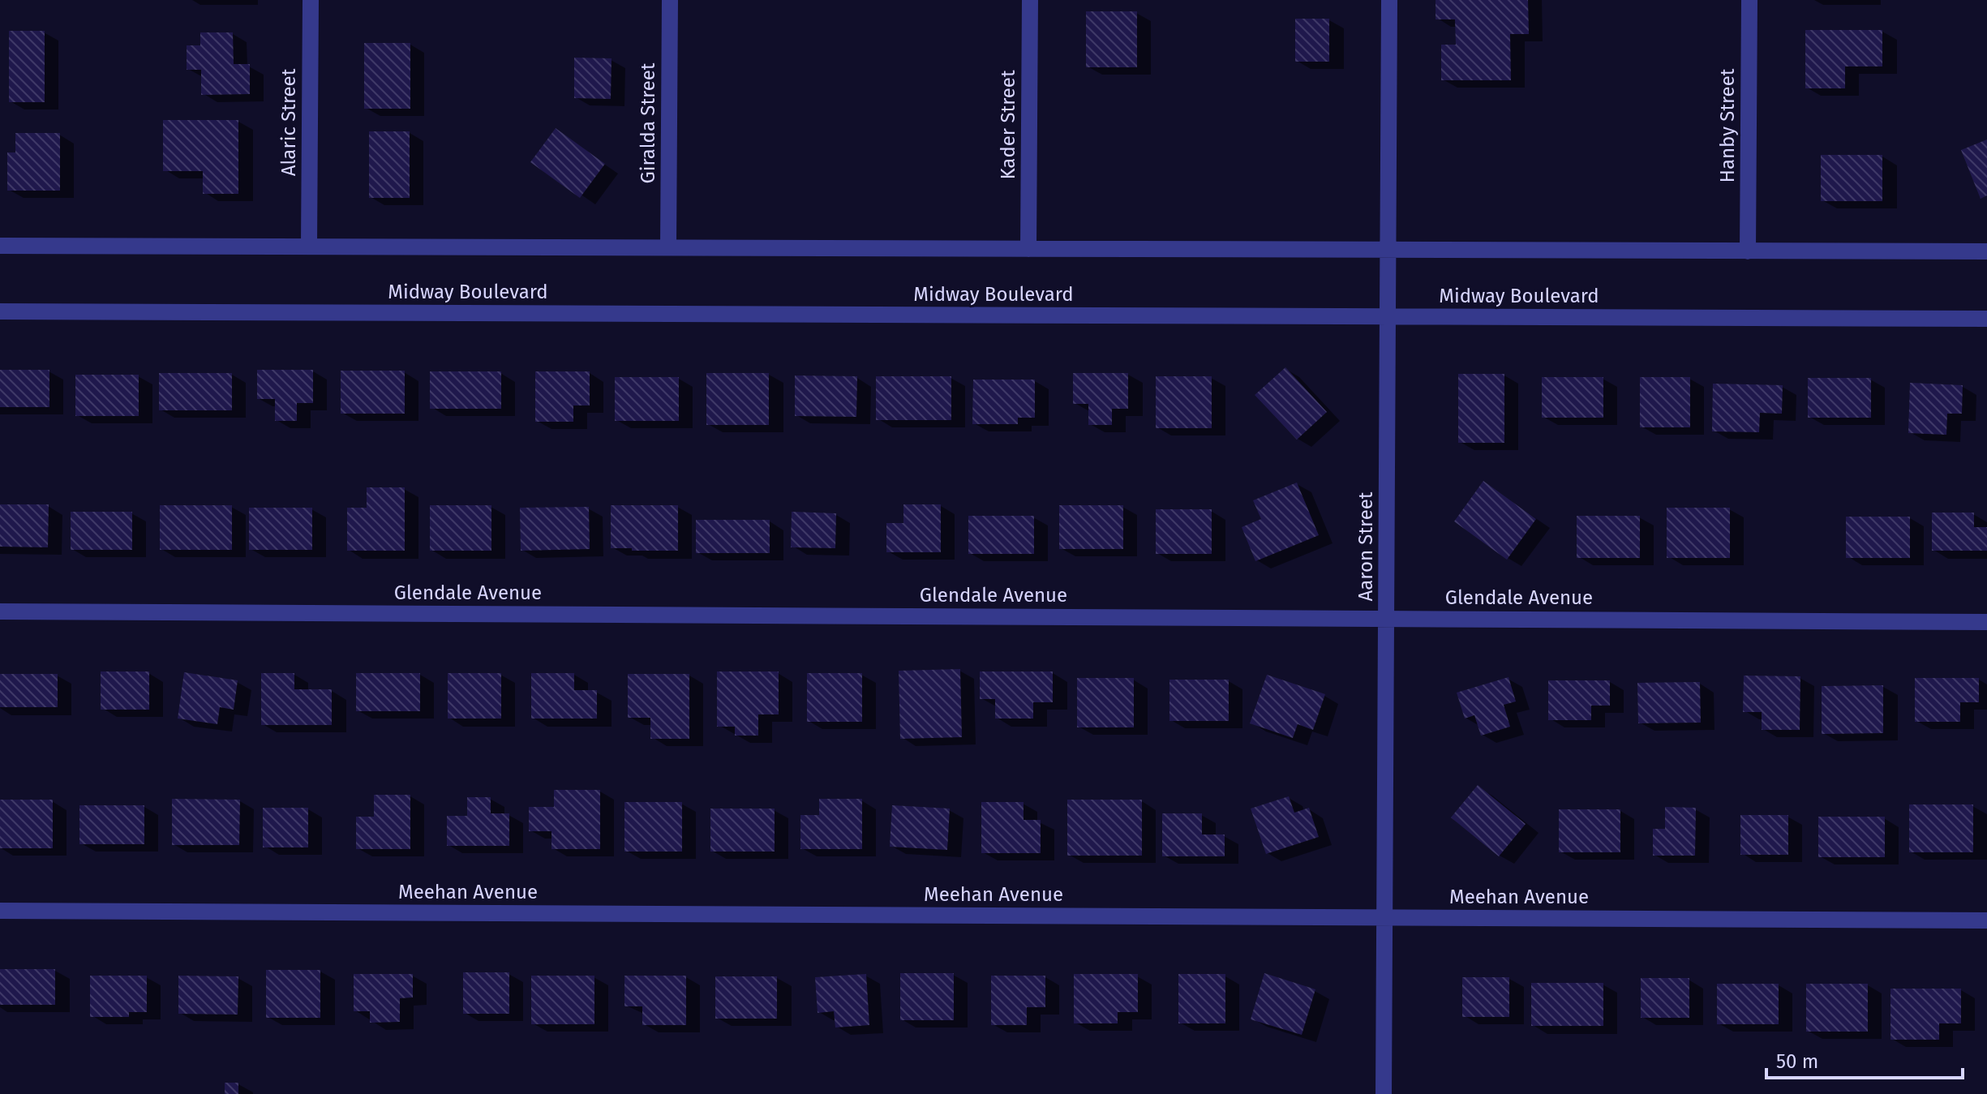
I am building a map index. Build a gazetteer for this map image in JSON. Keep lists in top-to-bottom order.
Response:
{
  "streets": {
    "street": [
      "Alaric Street",
      "Giralda Street",
      "Kader Street",
      "Hanby Street",
      "Midway Boulevard",
      "Aaron Street",
      "Glendale Avenue",
      "Meehan Avenue"
    ]
  },
  "crossings": [
    ["Midway Boulevard", "Aaron Street"],
    ["Aaron Street", "Glendale Avenue"],
    ["Aaron Street", "Meehan Avenue"]
  ],
  "scale_bar": "50 m"
}
